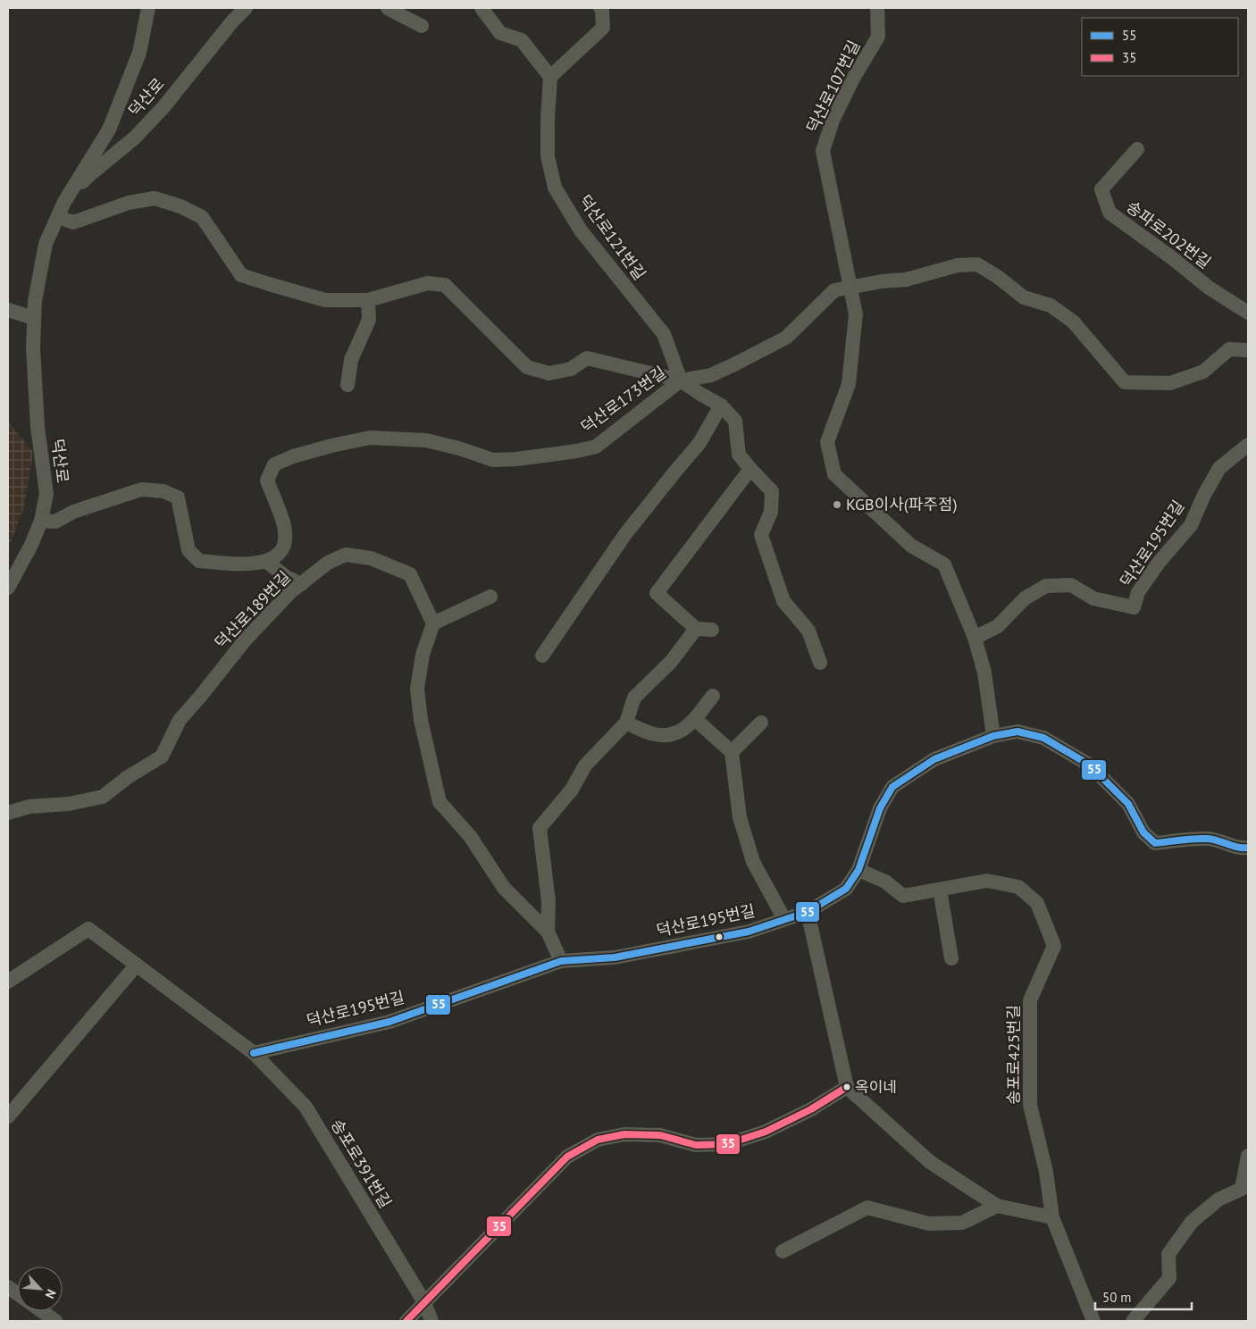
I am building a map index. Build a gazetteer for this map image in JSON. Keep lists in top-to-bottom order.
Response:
{
  "streets": {
    "street": [
      "덕산로107번길",
      "덕산로",
      "송파로202번길",
      "덕산로121번길",
      "덕산로173번길",
      "덕산로195번길",
      "덕산로189번길",
      "송포로425번길",
      "송포로391번길"
    ]
  },
  "crossings": [
    ["덕산로", "덕산로173번길"],
    ["덕산로121번길", "덕산로173번길"],
    ["덕산로195번길", "송포로425번길"],
    ["덕산로195번길", "송포로391번길"]
  ],
  "places": ["KGB이사(파주점)", "옥이네"],
  "lines": ["transit line 55", "transit line 35"],
  "legend": ["55", "35"],
  "scale_bar": "50 m",
  "north": "bottom right"
}
